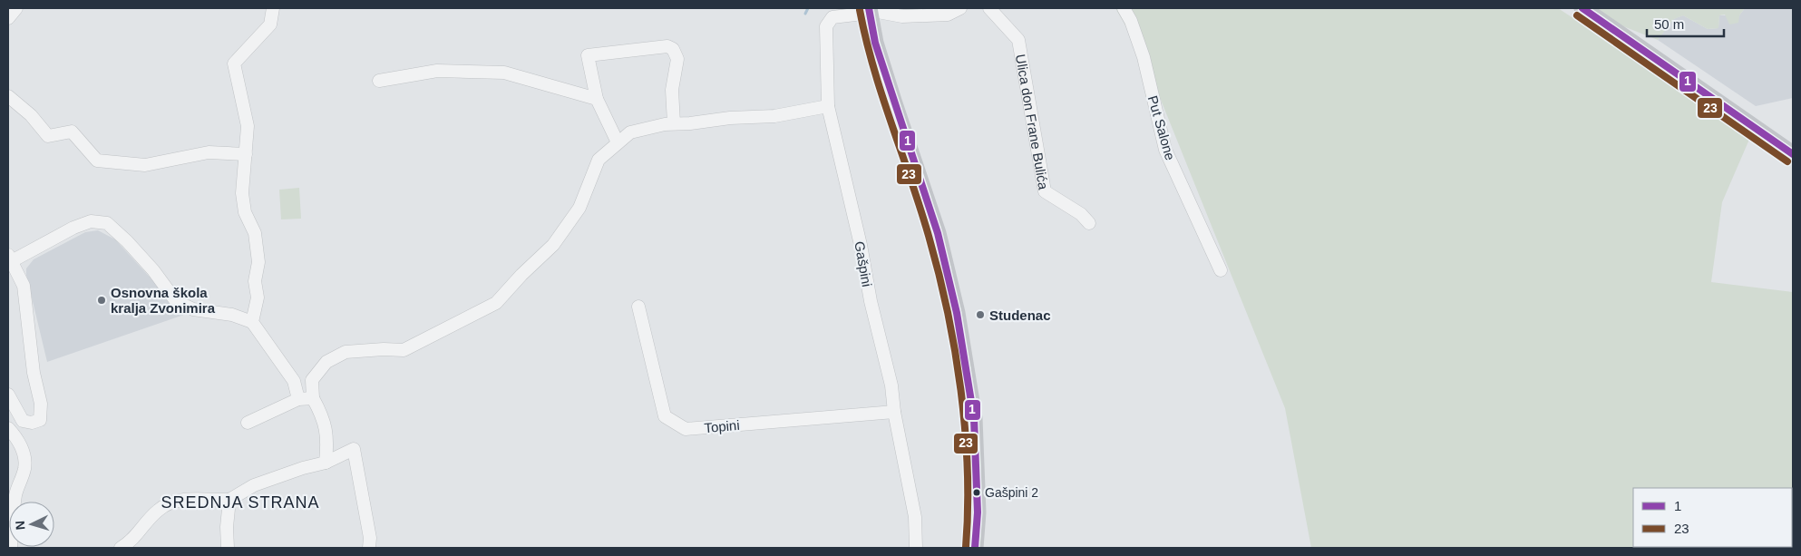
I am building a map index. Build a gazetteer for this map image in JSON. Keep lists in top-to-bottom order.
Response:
{
  "streets": {
    "street": [
      "Ulica don Frane Bulića",
      "Put Salone",
      "Gašpini",
      "Topini"
    ]
  },
  "crossings": [
    ["Gašpini", "Topini"]
  ],
  "districts": ["SREDNJA STRANA"],
  "places": ["Osnovna škola kralja Zvonimira", "Studenac", "Gašpini 2"],
  "lines": ["transit line 1", "transit line 23"],
  "legend": ["1", "23"],
  "scale_bar": "50 m",
  "north": "left"
}
